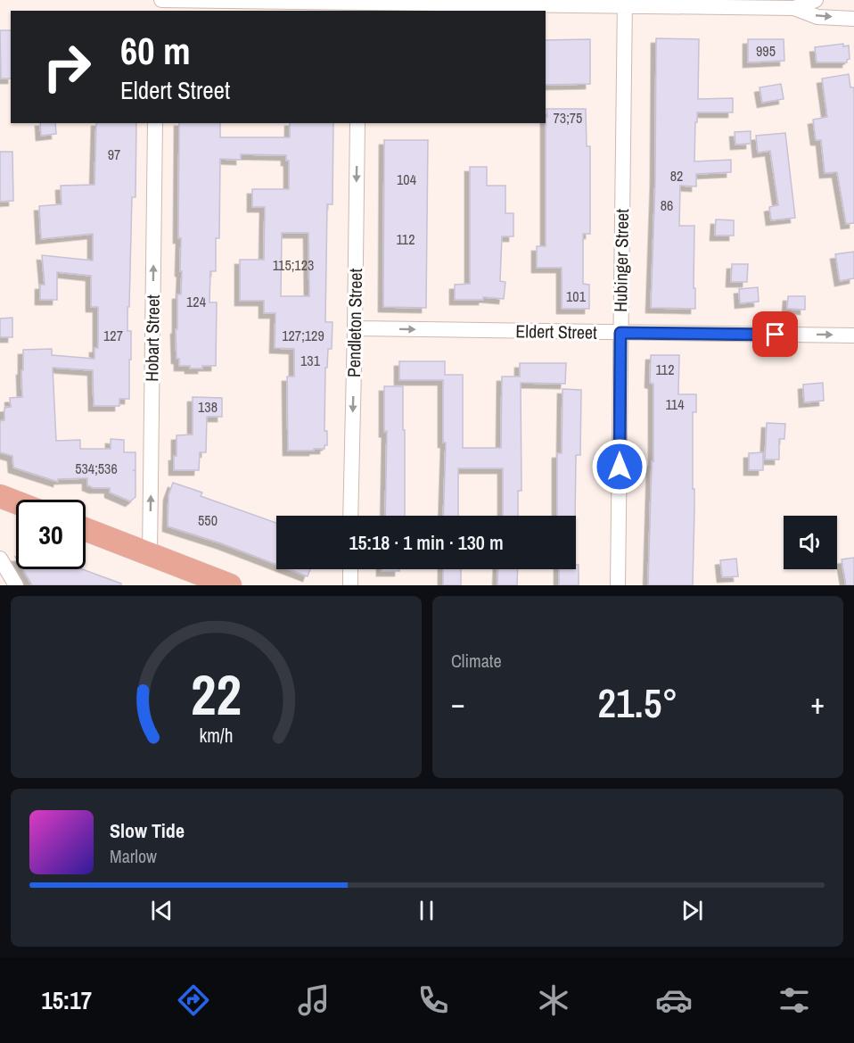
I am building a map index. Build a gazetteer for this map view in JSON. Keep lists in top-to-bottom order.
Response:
{
  "streets": {
    "street": [
      "Hubinger Street",
      "Pendleton Street",
      "Eldert Street",
      "Hobart Street"
    ]
  },
  "crossings": [
    ["Hubinger Street", "Eldert Street"],
    ["Pendleton Street", "Eldert Street"]
  ],
  "one_way": ["Pendleton Street", "Eldert Street", "Hobart Street"],
  "house_numbers": [
    "995",
    "73;75",
    "97",
    "82",
    "104",
    "86",
    "112",
    "115;123",
    "101",
    "124",
    "127",
    "127;129",
    "131",
    "112",
    "114",
    "138",
    "534;536",
    "550"
  ],
  "page": {
    "turn": ["60 m", "Eldert Street"],
    "limit": "30",
    "trip": "15:18 · 1 min · 130 m",
    "tile": "Climate",
    "heat": ["−", "21.5°", "+"],
    "song": ["Slow Tide", "Marlow"],
    "tabs": "15:17",
    "gauge": ["22", "km/h"]
  }
}
